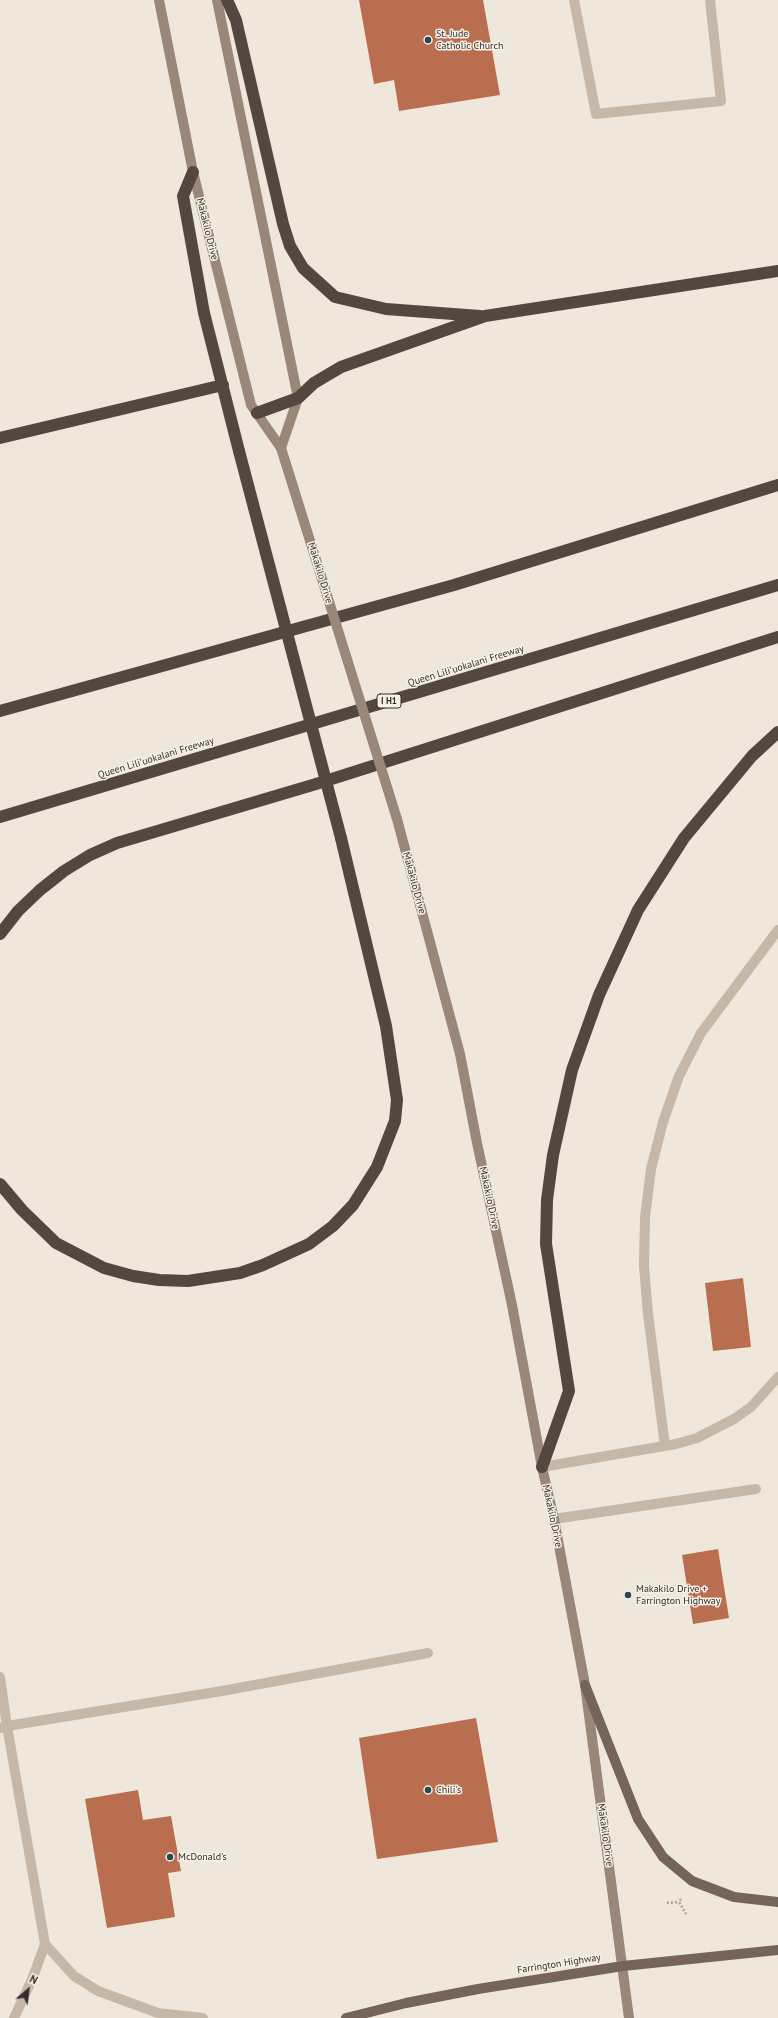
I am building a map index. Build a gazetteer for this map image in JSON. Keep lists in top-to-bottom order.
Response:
{
  "streets": {
    "highway": ["Queen Liliʻuokalani Freeway", "I H1"],
    "main road": ["Makakilo Drive", "Farrington Highway"]
  },
  "crossings": [
    ["Makakilo Drive", "Farrington Highway"]
  ],
  "places": [
    "St. Jude Catholic Church",
    "Makakilo Drive + Farrington Highway",
    "Chili's",
    "McDonald's"
  ],
  "north": "top right"
}
